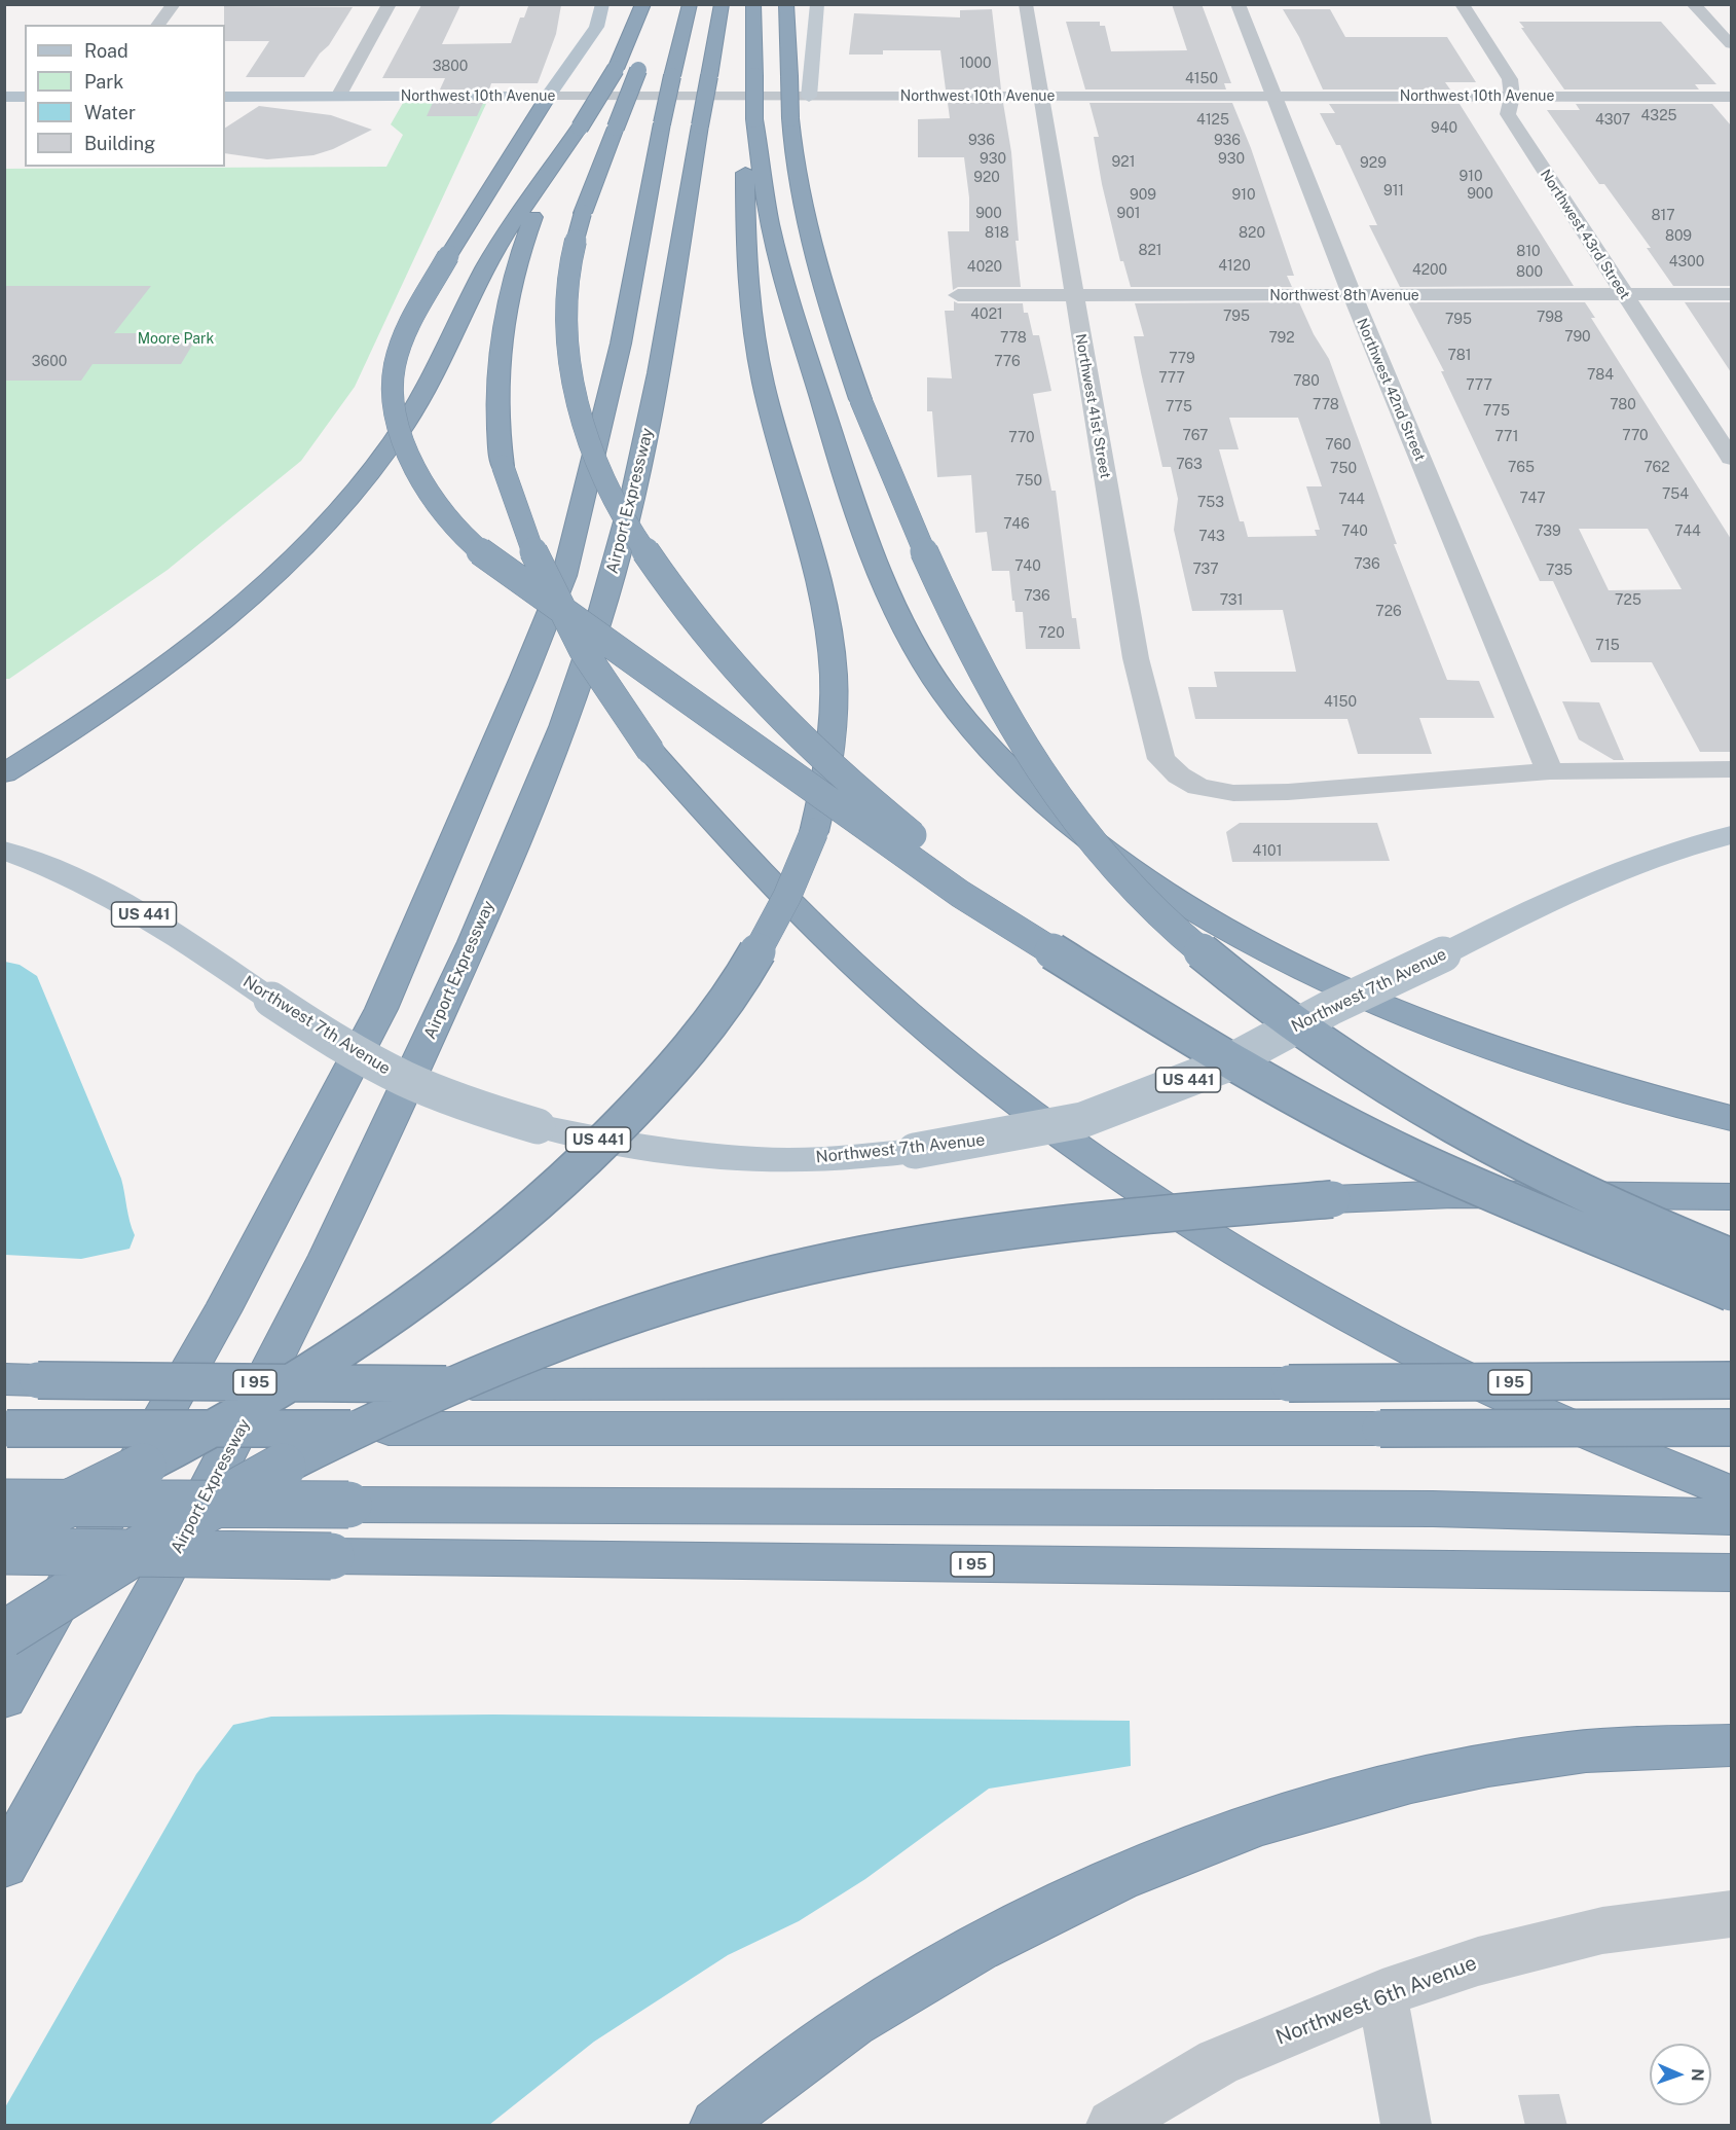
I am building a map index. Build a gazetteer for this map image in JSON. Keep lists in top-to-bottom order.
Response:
{
  "streets": {
    "highway": ["Airport Expressway", "I 95"],
    "main road": ["Northwest 10th Avenue", "US 441", "Northwest 7th Avenue"],
    "street": [
      "Northwest 43rd Street",
      "Northwest 8th Avenue",
      "Northwest 42nd Street",
      "Northwest 41st Street",
      "Northwest 6th Avenue"
    ]
  },
  "crossings": [
    ["Northwest 10th Avenue", "Northwest 43rd Street"],
    ["Northwest 10th Avenue", "Northwest 42nd Street"],
    ["Northwest 10th Avenue", "Northwest 41st Street"],
    ["Northwest 43rd Street", "Northwest 8th Avenue"],
    ["Northwest 8th Avenue", "Northwest 42nd Street"],
    ["Northwest 8th Avenue", "Northwest 41st Street"],
    ["Northwest 42nd Street", "Northwest 41st Street"]
  ],
  "parks": ["Moore Park"],
  "house_numbers": [
    "1000",
    "3800",
    "4150",
    "4325",
    "4125",
    "4307",
    "940",
    "936",
    "936",
    "930",
    "930",
    "921",
    "929",
    "910",
    "920",
    "911",
    "900",
    "909",
    "910",
    "900",
    "901",
    "817",
    "818",
    "820",
    "809",
    "821",
    "810",
    "4300",
    "4120",
    "4020",
    "4200",
    "800",
    "4021",
    "795",
    "798",
    "795",
    "790",
    "778",
    "792",
    "781",
    "779",
    "3600",
    "776",
    "784",
    "777",
    "780",
    "777",
    "778",
    "780",
    "775",
    "775",
    "767",
    "770",
    "771",
    "770",
    "760",
    "763",
    "765",
    "762",
    "750",
    "750",
    "754",
    "747",
    "744",
    "753",
    "746",
    "740",
    "739",
    "744",
    "743",
    "736",
    "740",
    "737",
    "735",
    "736",
    "731",
    "725",
    "726",
    "720",
    "715",
    "4150",
    "4101"
  ],
  "legend": [
    "Road",
    "Park",
    "Water",
    "Building"
  ],
  "north": "right"
}
